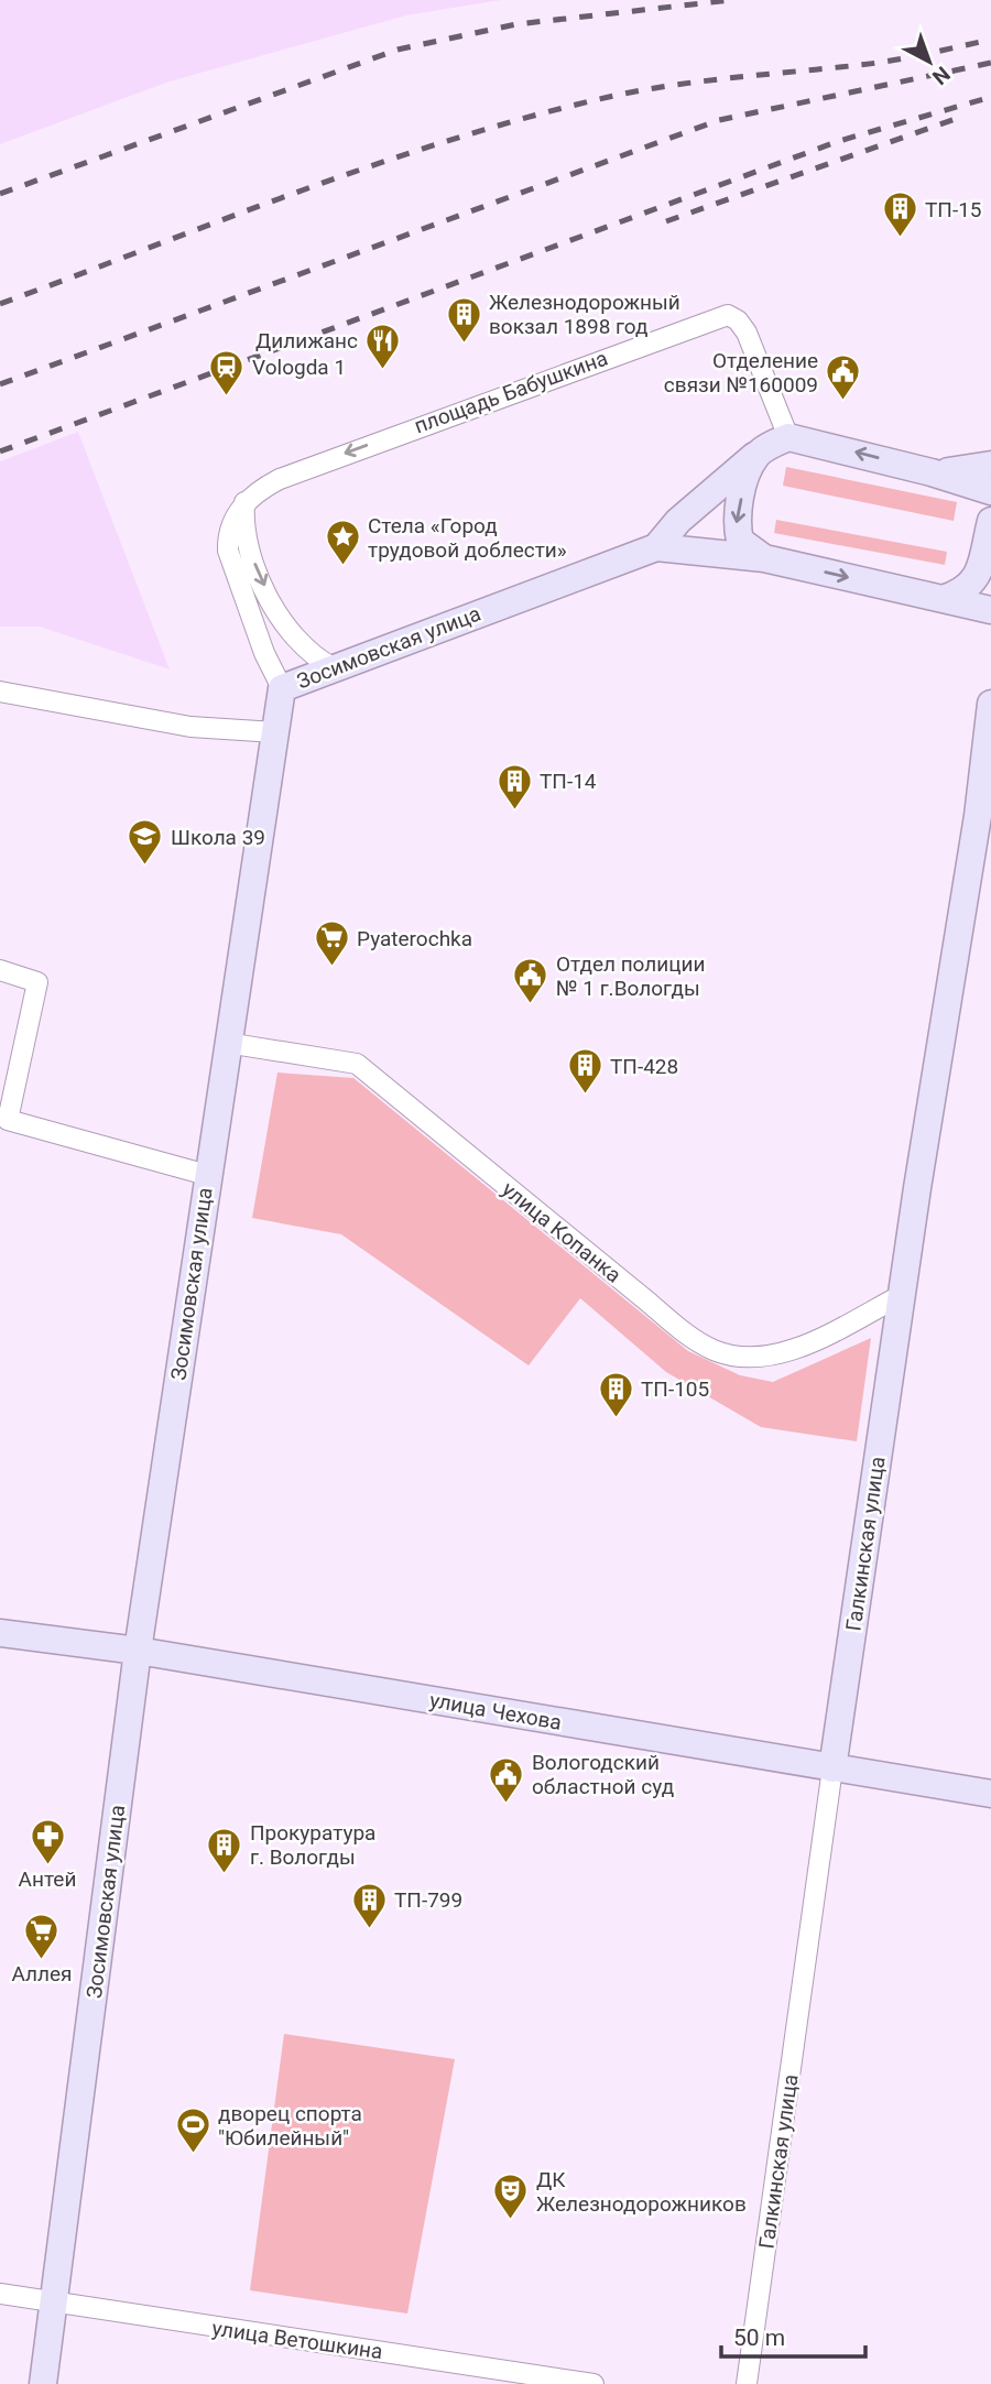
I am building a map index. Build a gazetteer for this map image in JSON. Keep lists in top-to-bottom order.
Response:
{
  "streets": {
    "street": [
      "площадь Бабушкина",
      "Зосимовская улица",
      "улица Копанка",
      "Галкинская улица",
      "улица Чехова",
      "улица Ветошкина"
    ]
  },
  "crossings": [
    ["Зосимовская улица", "улица Копанка"],
    ["Зосимовская улица", "улица Чехова"],
    ["Зосимовская улица", "улица Ветошкина"],
    ["улица Копанка", "Галкинская улица"],
    ["Галкинская улица", "улица Чехова"]
  ],
  "one_way": ["площадь Бабушкина"],
  "places": {
    "building": [
      "ТП-15",
      "Железнодорожный вокзал 1898 год",
      "ТП-14",
      "ТП-428",
      "ТП-105",
      "Прокуратура г. Вологды",
      "ТП-799"
    ],
    "restaurant": ["Дилижанс"],
    "station": ["Vologda 1"],
    "public building": ["Отделение связи №160009", "Отдел полиции № 1 г.Вологды", "Вологодский областной суд"],
    "place": ["Стела «Город трудовой доблести»"],
    "school or university": ["Школа 39"],
    "supermarket": ["Pyaterochka", "Аллея"],
    "pharmacy": ["Антей"],
    "sports": ["дворец спорта \"Юбилейный\""],
    "theatre": ["ДК Железнодорожников"]
  },
  "scale_bar": "50 m",
  "north": "bottom right"
}
